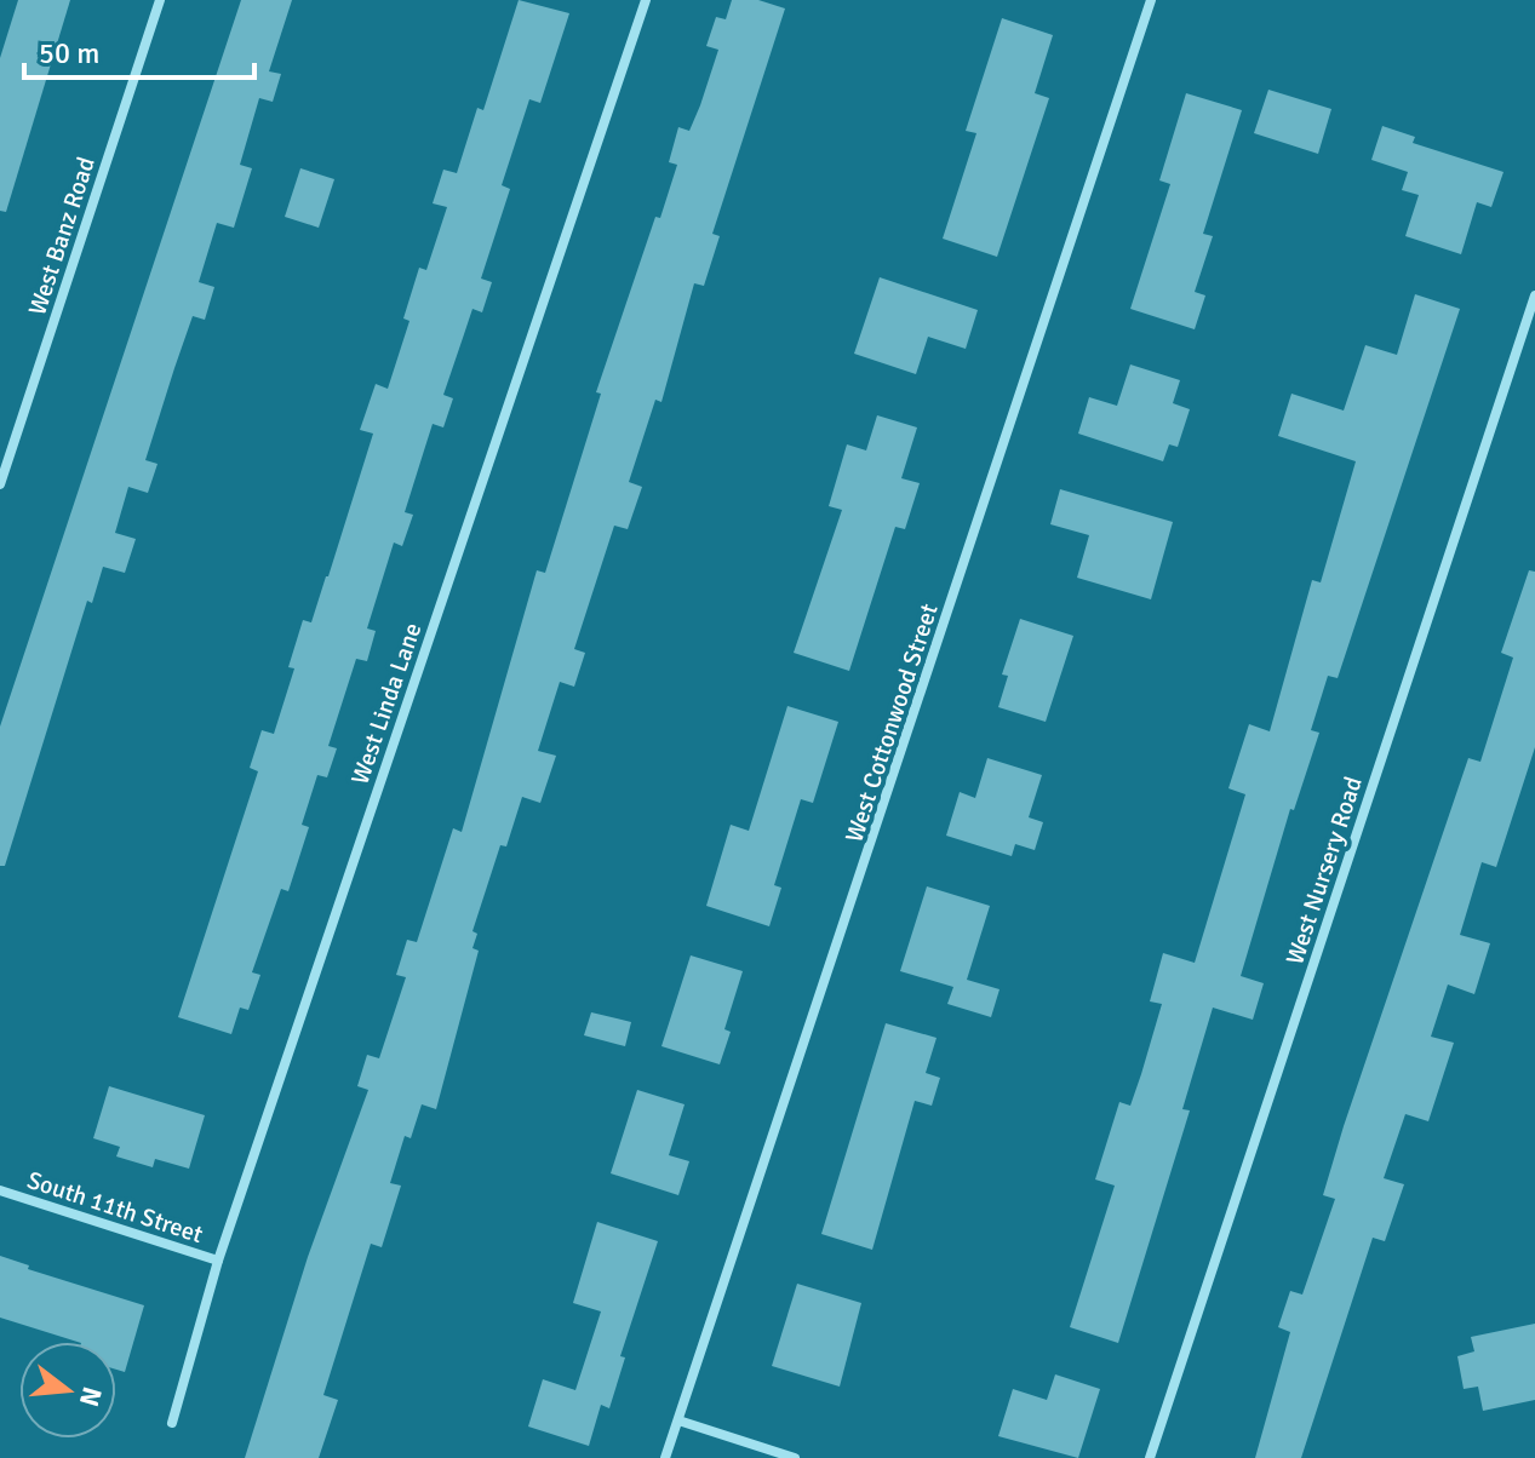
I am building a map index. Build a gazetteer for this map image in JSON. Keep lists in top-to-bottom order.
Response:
{
  "streets": {
    "street": [
      "West Banz Road",
      "West Linda Lane",
      "West Cottonwood Street",
      "West Nursery Road",
      "South 11th Street"
    ]
  },
  "crossings": [
    ["West Linda Lane", "South 11th Street"]
  ],
  "scale_bar": "50 m",
  "north": "right"
}
